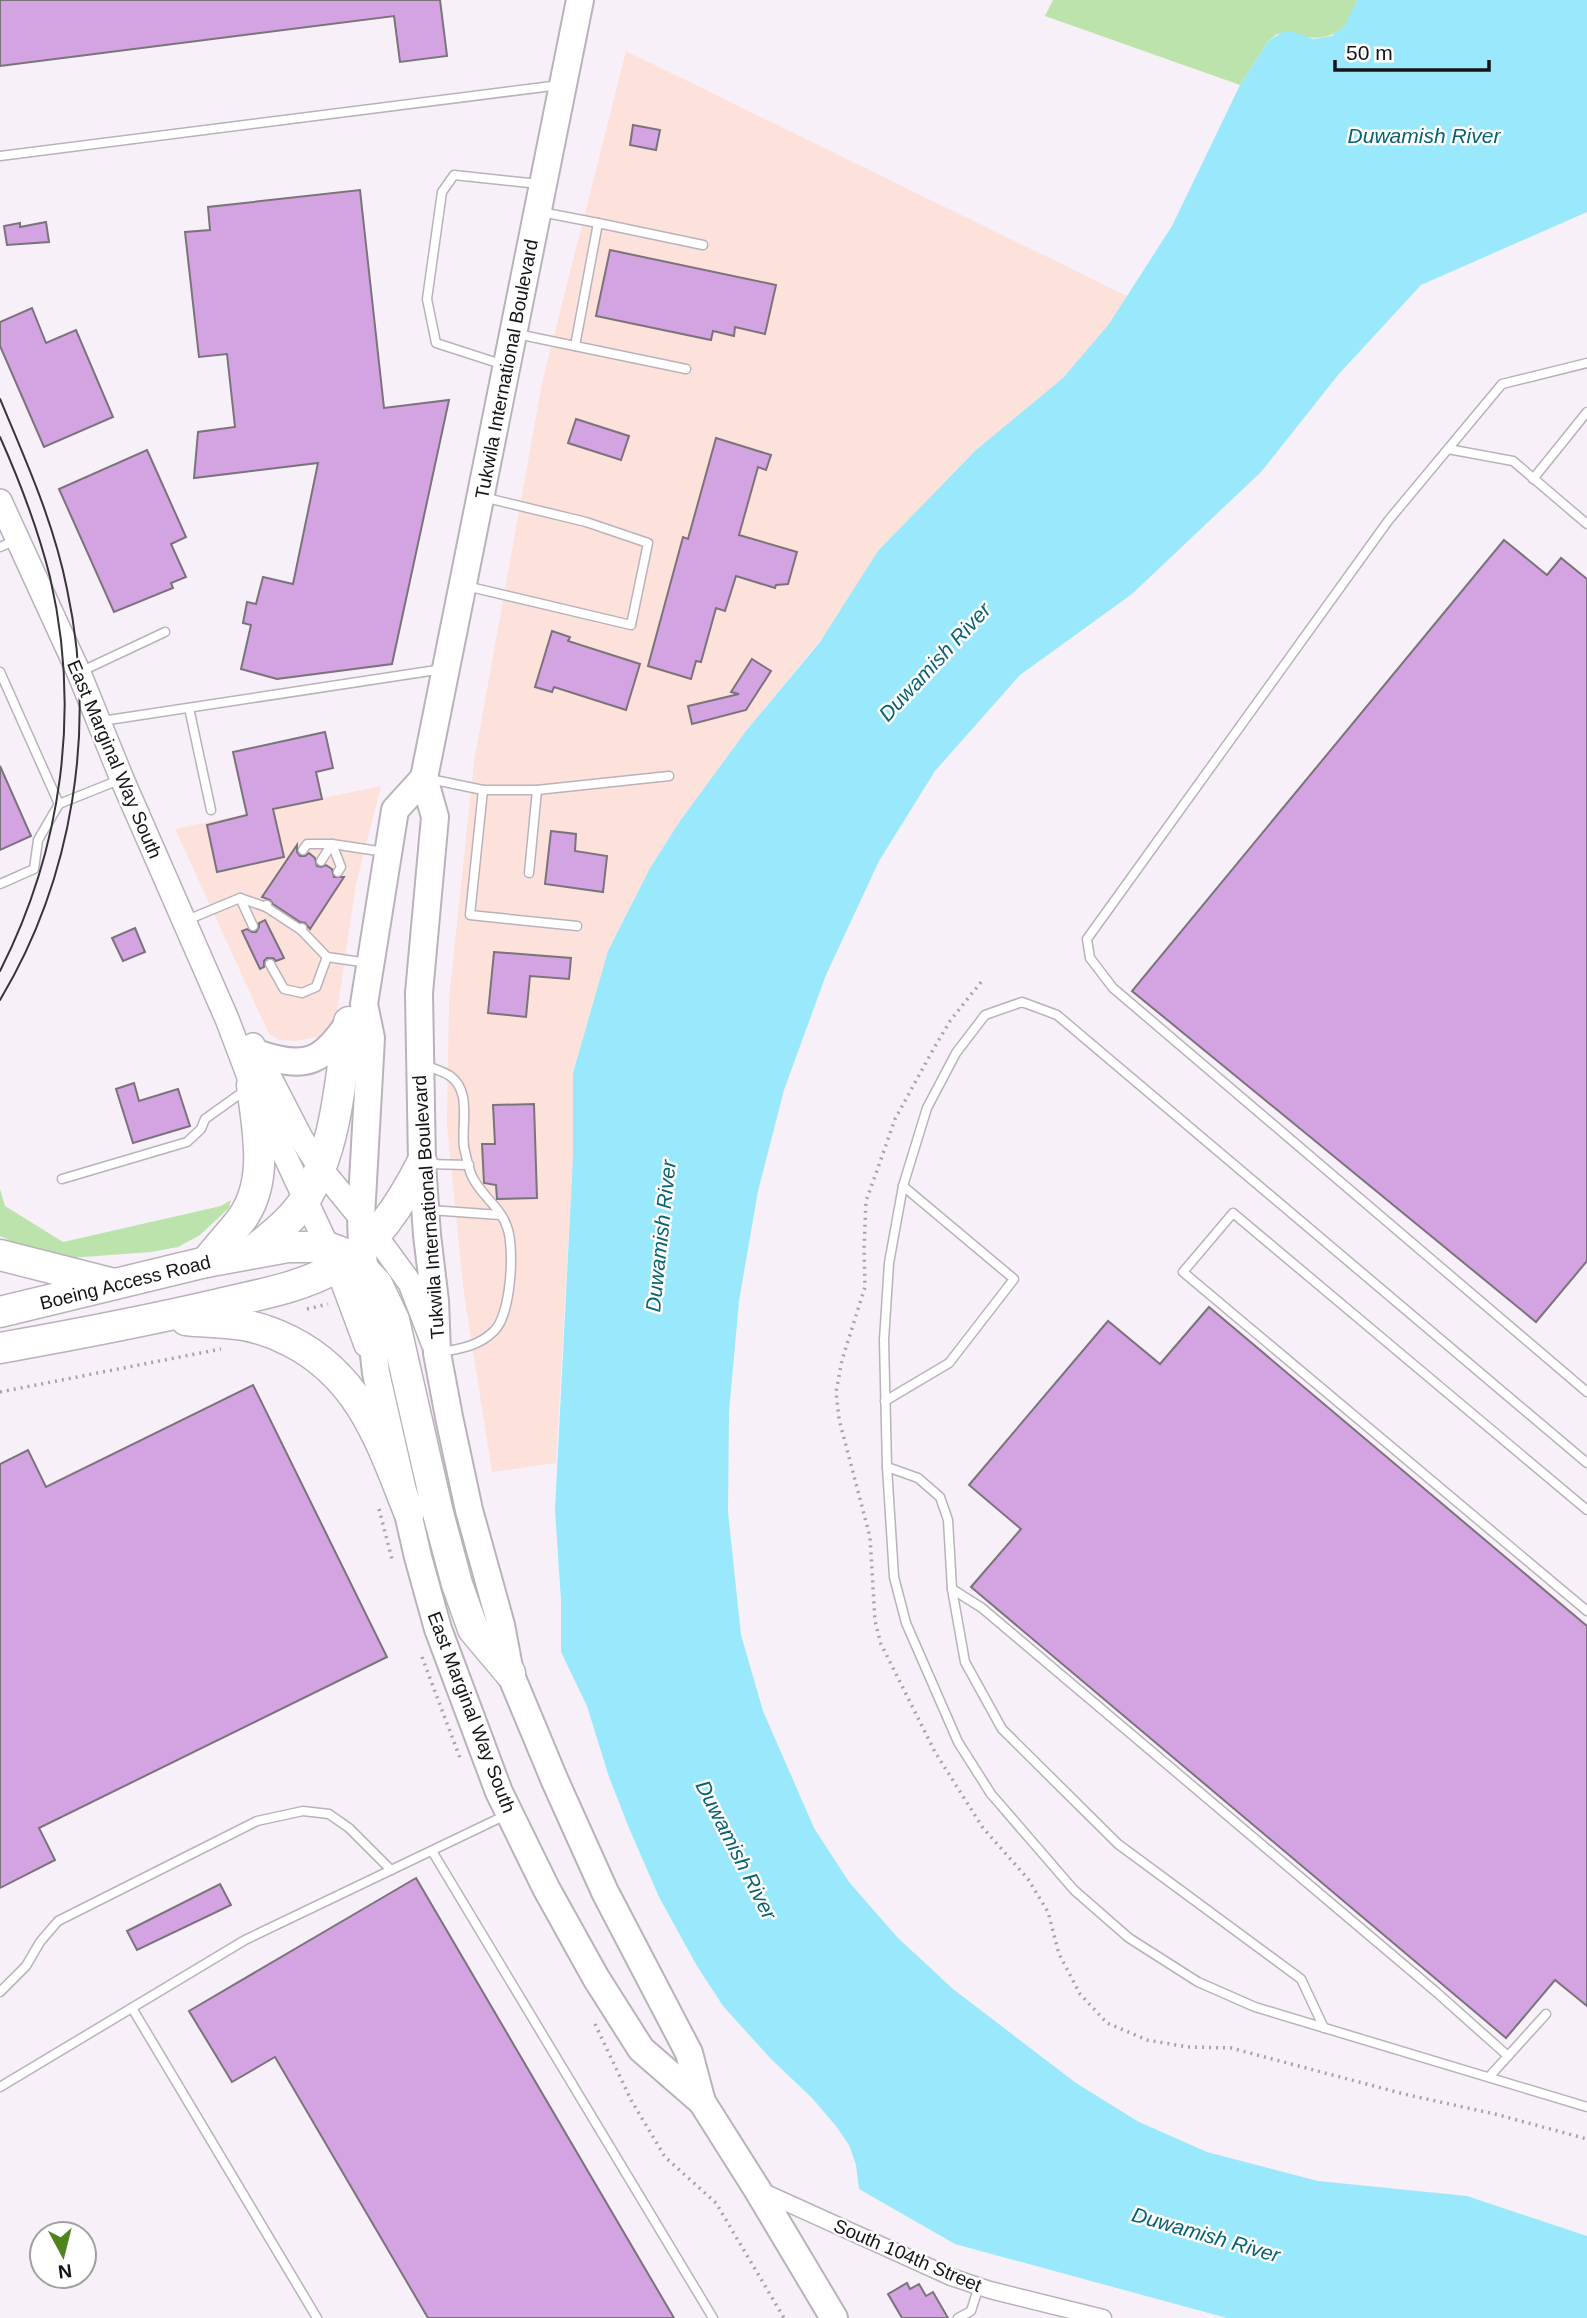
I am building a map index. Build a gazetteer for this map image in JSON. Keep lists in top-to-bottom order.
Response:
{
  "streets": {
    "highway": ["Boeing Access Road"],
    "main road": ["Tukwila International Boulevard", "East Marginal Way South"],
    "street": ["South 104th Street"]
  },
  "crossings": [
    ["Tukwila International Boulevard", "East Marginal Way South"],
    ["East Marginal Way South", "Boeing Access Road"],
    ["East Marginal Way South", "South 104th Street"]
  ],
  "water": ["Duwamish River"],
  "scale_bar": "50 m",
  "north": "bottom"
}
